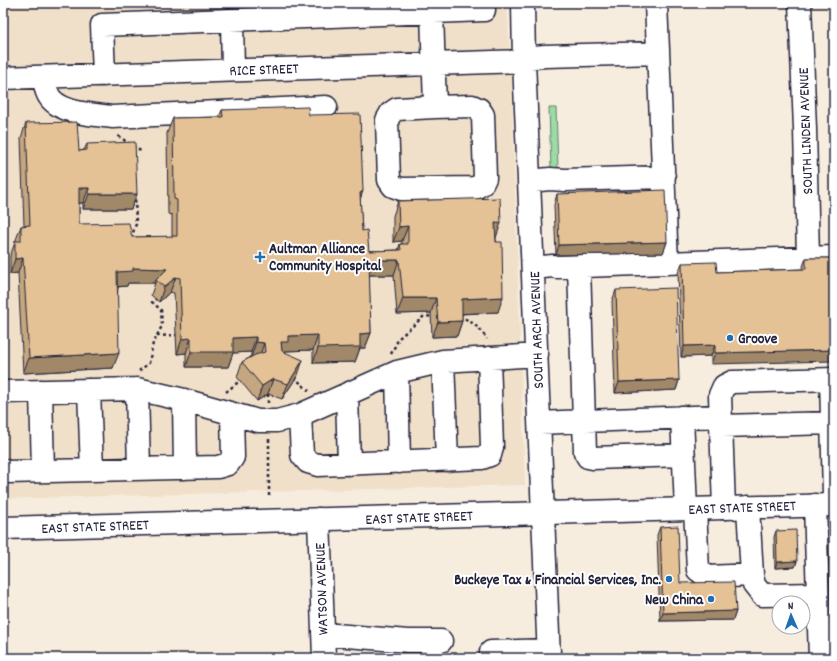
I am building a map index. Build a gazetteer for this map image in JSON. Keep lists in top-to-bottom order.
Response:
{
  "streets": {
    "main road": [
      "RICE STREET",
      "SOUTH LINDEN AVENUE",
      "SOUTH ARCH AVENUE",
      "EAST STATE STREET",
      "WATSON AVENUE"
    ]
  },
  "crossings": [
    ["RICE STREET", "SOUTH ARCH AVENUE"],
    ["SOUTH ARCH AVENUE", "EAST STATE STREET"],
    ["EAST STATE STREET", "WATSON AVENUE"]
  ],
  "places": {
    "health": ["Aultman Alliance Community Hospital"],
    "other": ["Groove", "Buckeye Tax & Financial Services, Inc.", "New China"]
  },
  "north": "top"
}
